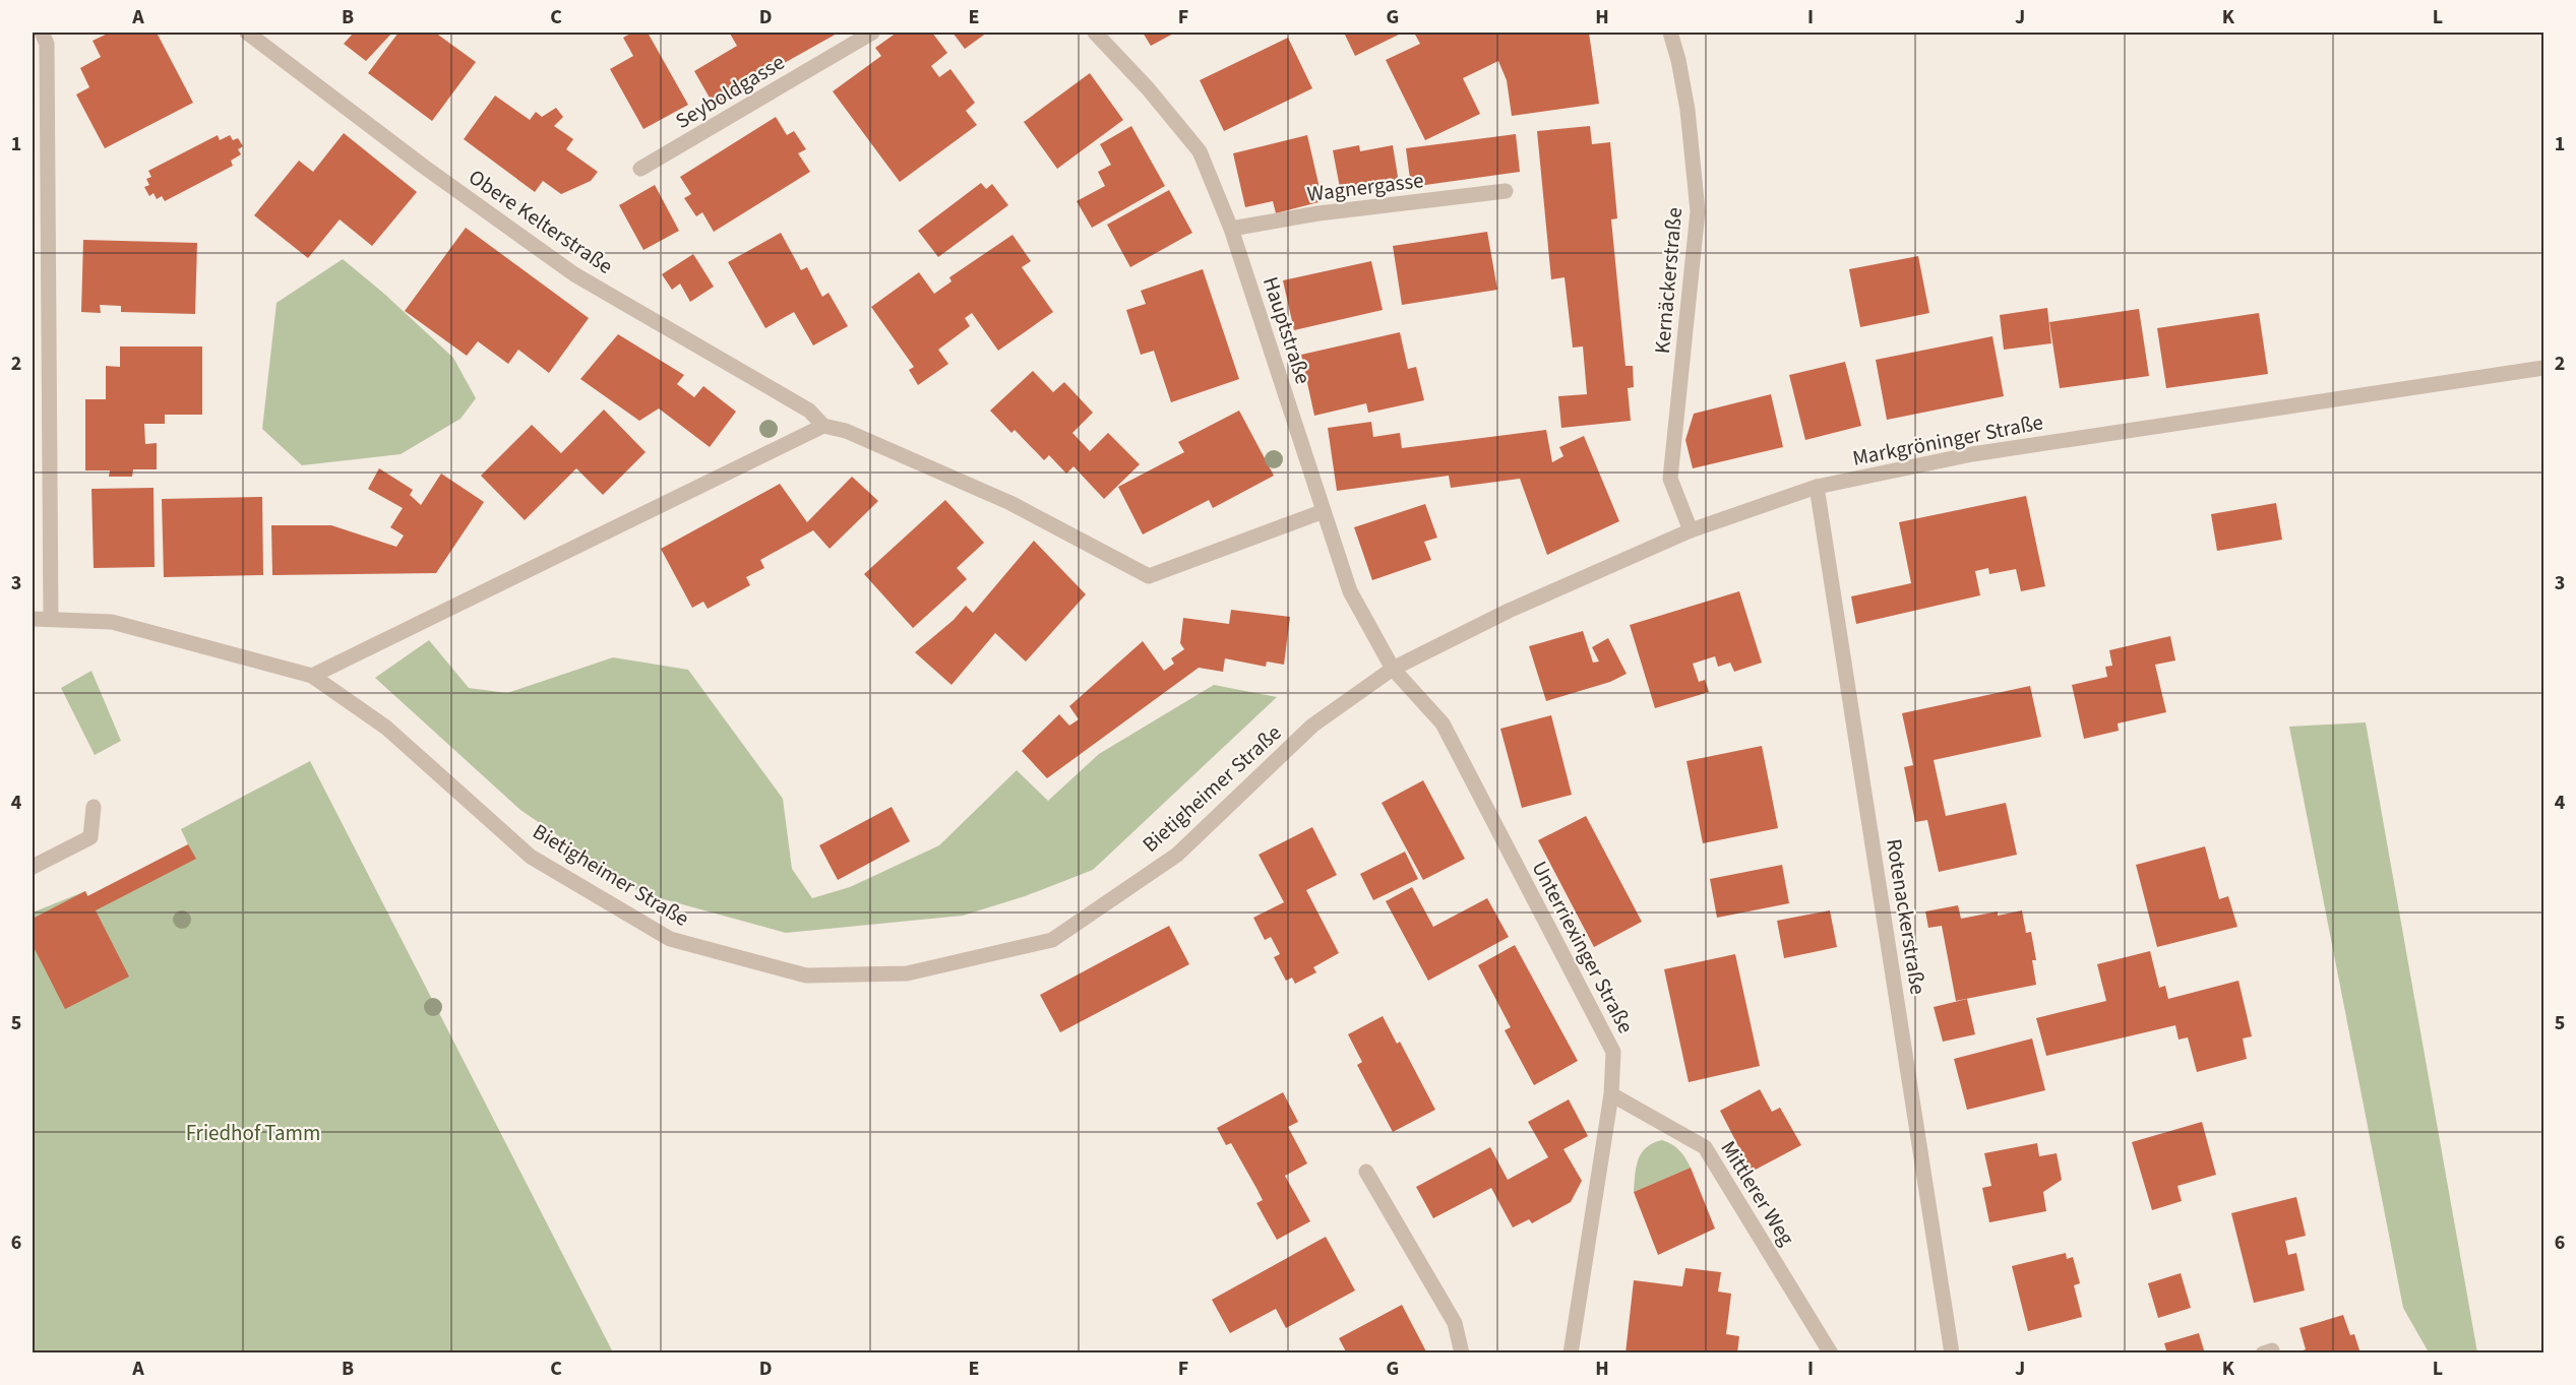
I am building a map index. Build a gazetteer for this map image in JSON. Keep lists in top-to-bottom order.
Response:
{
  "streets": {
    "street": [
      "Seyboldgasse",
      "Wagnergasse",
      "Obere Kelterstraße",
      "Kernäckerstraße",
      "Hauptstraße",
      "Markgröninger Straße",
      "Bietigheimer Straße",
      "Rotenackerstraße",
      "Unterriexinger Straße",
      "Mittlerer Weg"
    ]
  },
  "crossings": [
    ["Wagnergasse", "Hauptstraße"],
    ["Kernäckerstraße", "Markgröninger Straße"],
    ["Hauptstraße", "Markgröninger Straße"],
    ["Hauptstraße", "Bietigheimer Straße"],
    ["Hauptstraße", "Unterriexinger Straße"],
    ["Markgröninger Straße", "Bietigheimer Straße"],
    ["Markgröninger Straße", "Rotenackerstraße"],
    ["Markgröninger Straße", "Unterriexinger Straße"],
    ["Bietigheimer Straße", "Unterriexinger Straße"],
    ["Unterriexinger Straße", "Mittlerer Weg"]
  ],
  "parks": ["Friedhof Tamm"],
  "grid": {
    "columns": [
      "A",
      "B",
      "C",
      "D",
      "E",
      "F",
      "G",
      "H",
      "I",
      "J",
      "K",
      "L"
    ],
    "rows": [
      "1",
      "2",
      "3",
      "4",
      "5",
      "6"
    ]
  }
}
